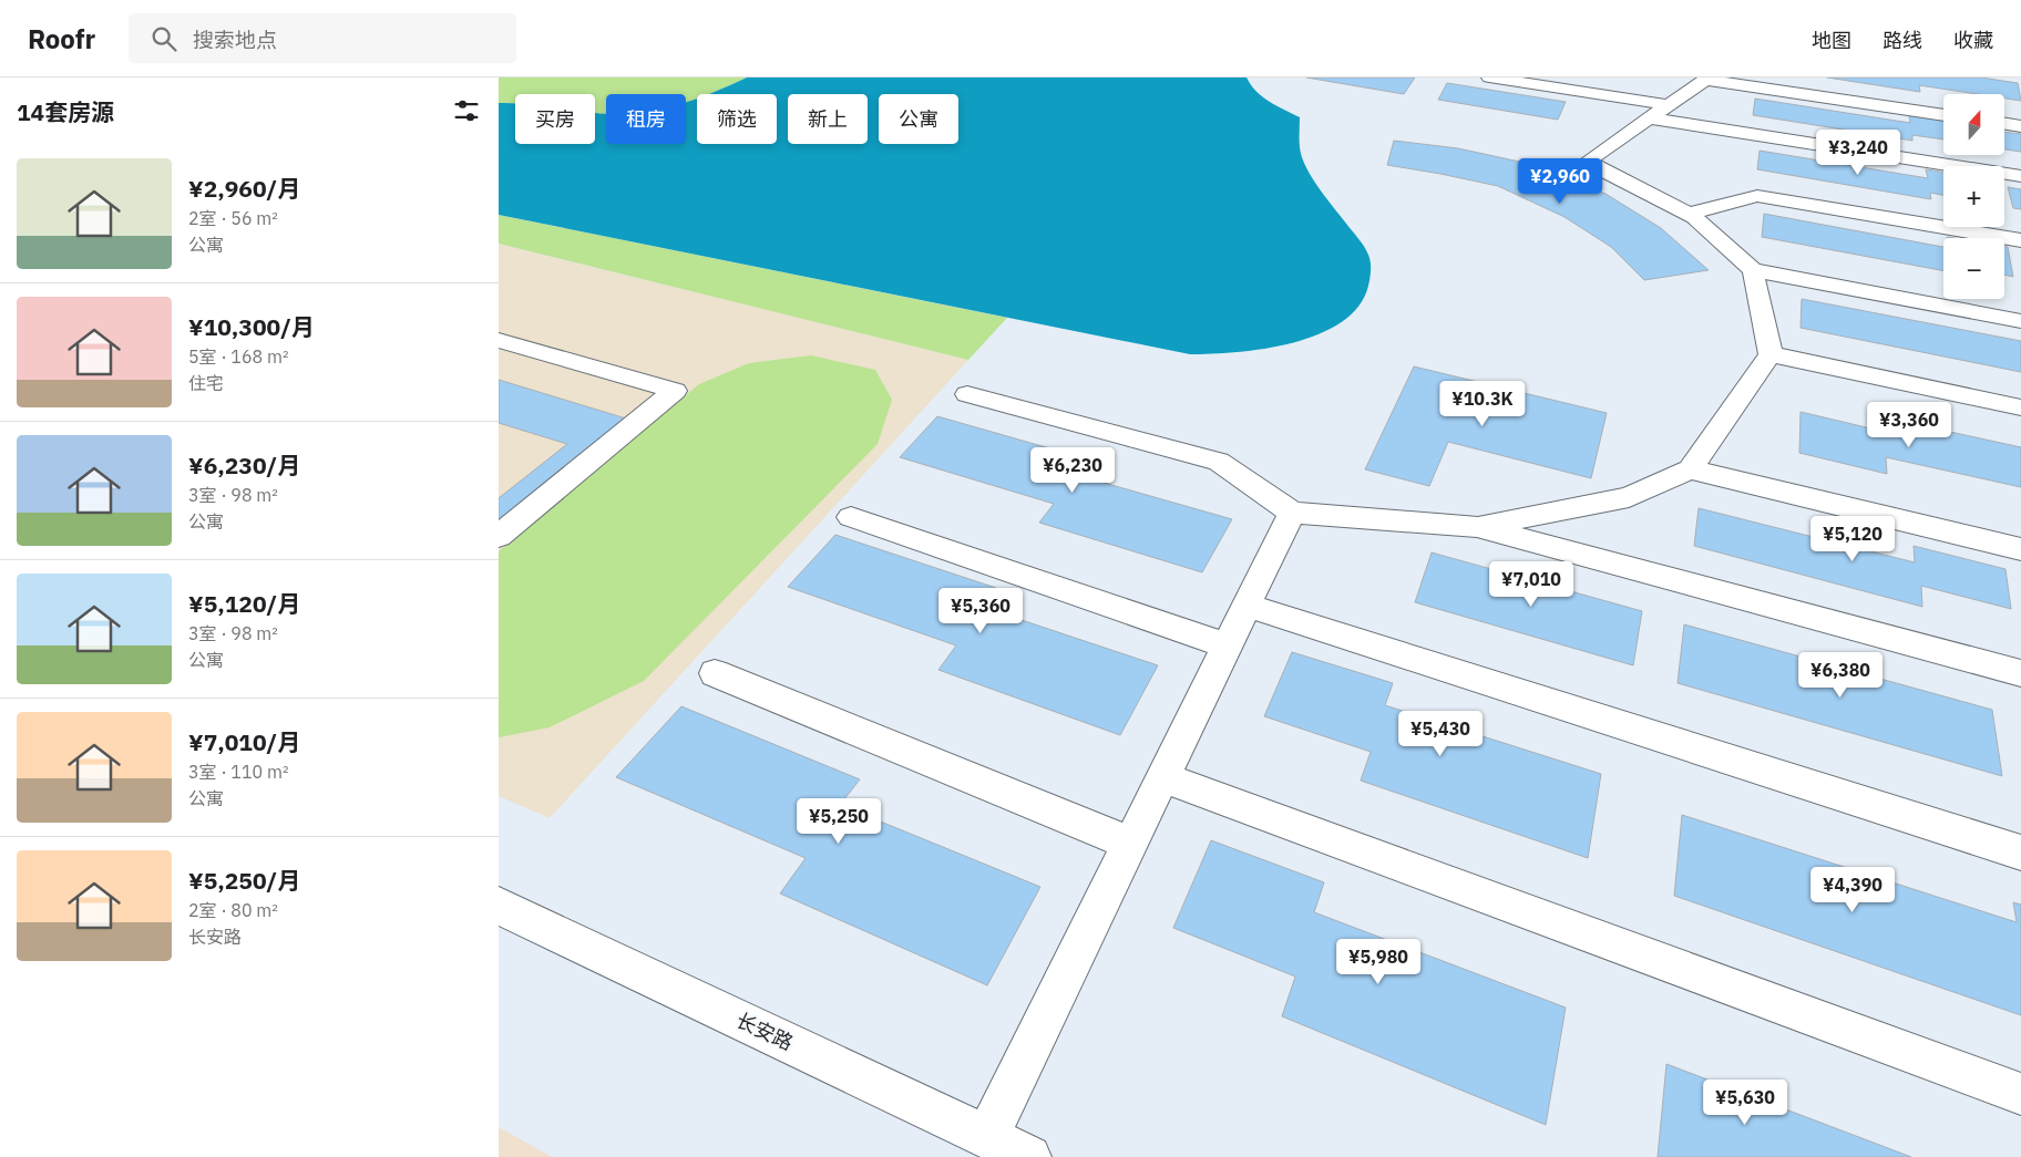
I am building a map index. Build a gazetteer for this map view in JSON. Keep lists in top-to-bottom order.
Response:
{
  "streets": {
    "street": ["长安路"]
  },
  "north": "top",
  "page": {
    "header": "Roofr",
    "search": "搜索地点",
    "nav": ["地图", "路线", "收藏"],
    "heading": "14套房源",
    "map_buttons": ["+", "−"],
    "chip": [
      "买房",
      "租房",
      "筛选",
      "新上",
      "公寓"
    ],
    "price": [
      "¥3,240",
      "¥2,960",
      "¥10.3K",
      "¥3,360",
      "¥6,230",
      "¥5,120",
      "¥7,010",
      "¥5,360",
      "¥6,380",
      "¥5,430",
      "¥5,250",
      "¥4,390",
      "¥5,980",
      "¥5,630"
    ],
    "list": [
      {
        "name": "¥2,960/月",
        "note": "2室 · 56 m² · 公寓"
      },
      {
        "name": "¥10,300/月",
        "note": "5室 · 168 m² · 住宅"
      },
      {
        "name": "¥6,230/月",
        "note": "3室 · 98 m² · 公寓"
      },
      {
        "name": "¥5,120/月",
        "note": "3室 · 98 m² · 公寓"
      },
      {
        "name": "¥7,010/月",
        "note": "3室 · 110 m² · 公寓"
      },
      {
        "name": "¥5,250/月",
        "note": "2室 · 80 m² · 长安路"
      }
    ]
  }
}
